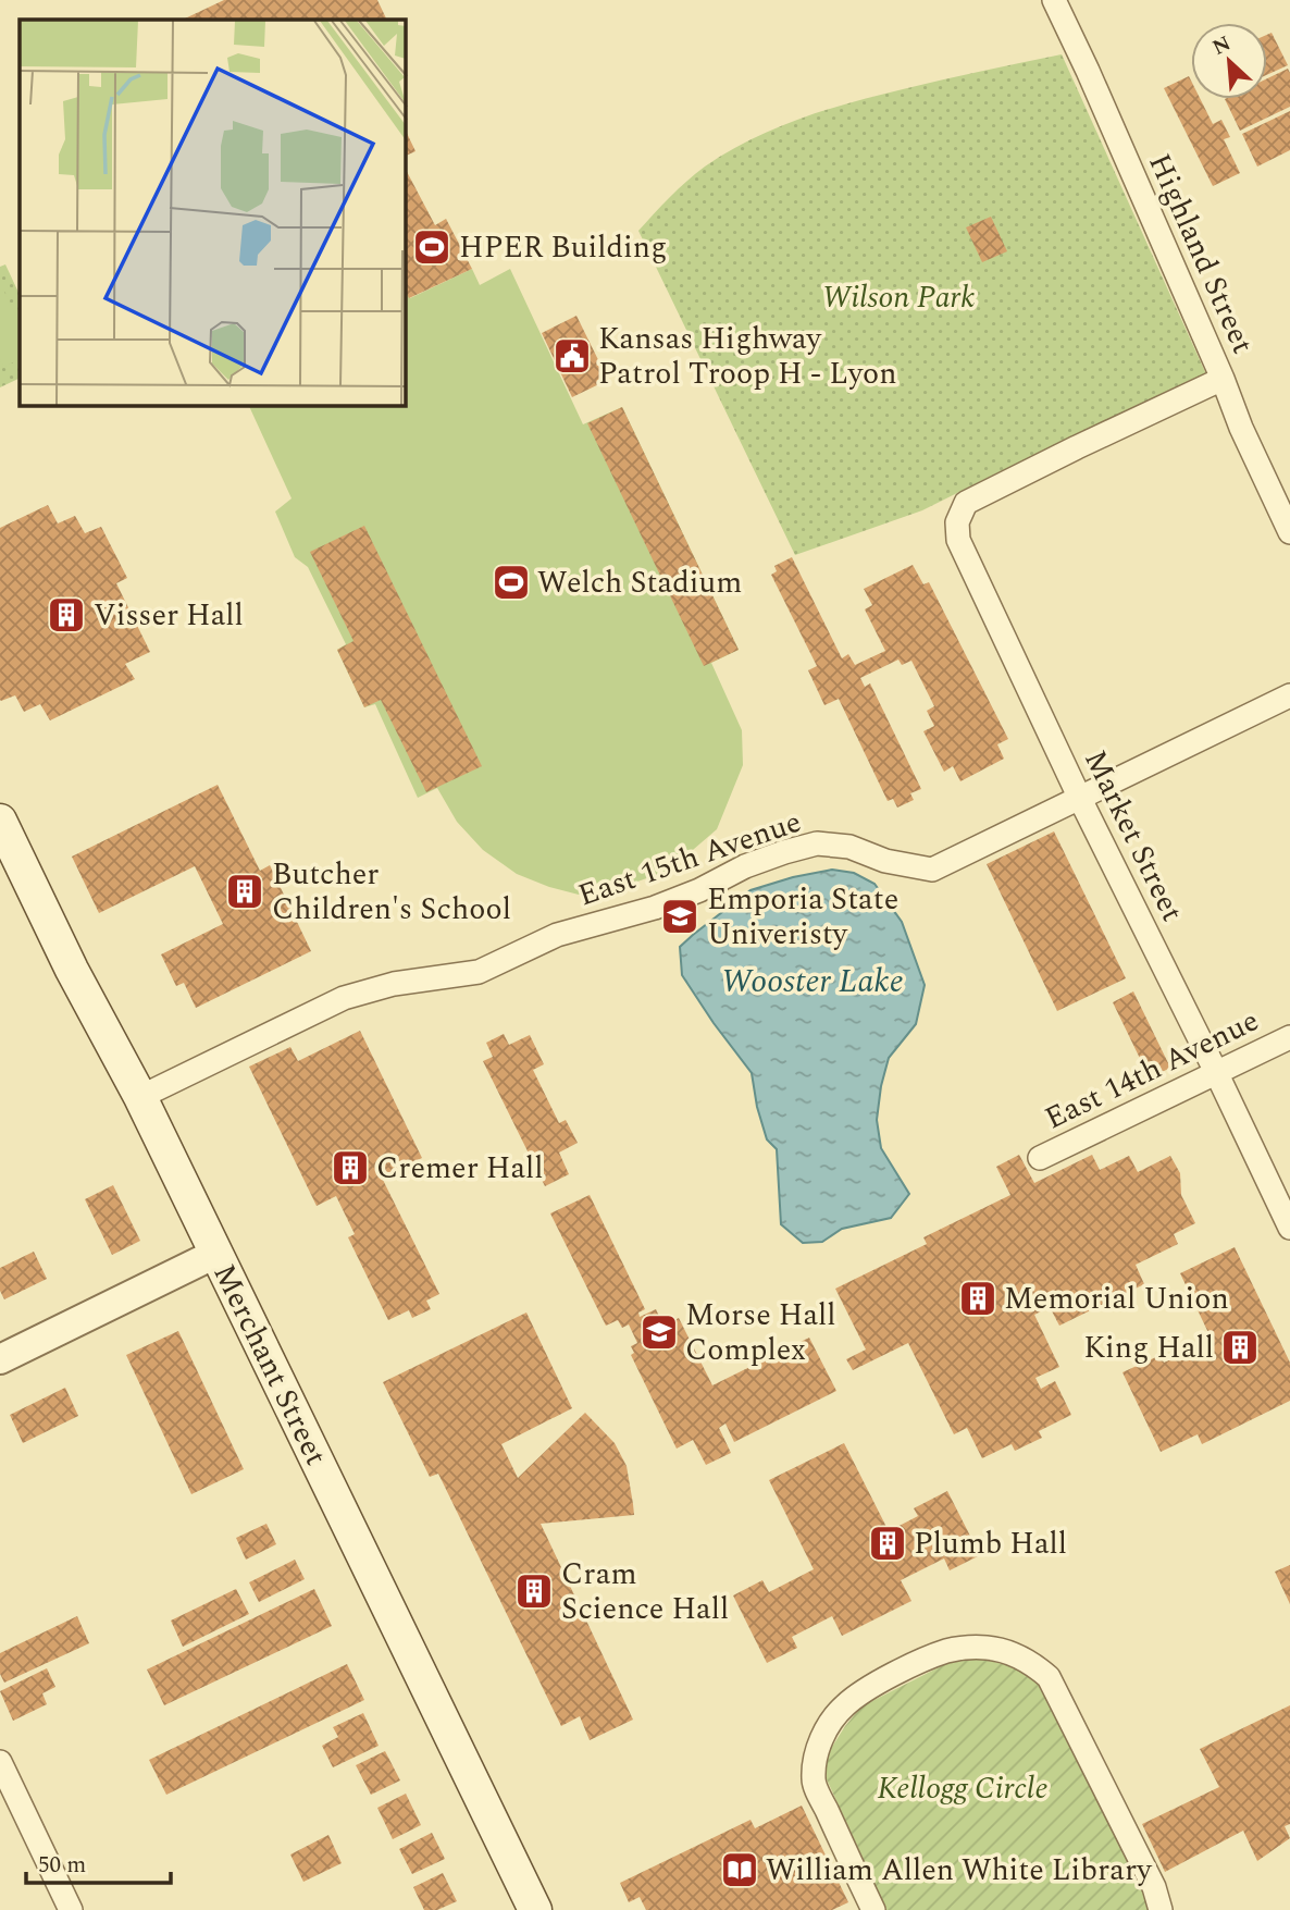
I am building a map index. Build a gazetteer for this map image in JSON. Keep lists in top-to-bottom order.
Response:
{
  "streets": {
    "main road": ["Merchant Street"],
    "street": [
      "Highland Street",
      "Market Street",
      "East 15th Avenue",
      "East 14th Avenue"
    ]
  },
  "crossings": [
    ["Highland Street", "Market Street"],
    ["Market Street", "East 15th Avenue"],
    ["Market Street", "East 14th Avenue"],
    ["East 15th Avenue", "Merchant Street"]
  ],
  "water": ["Wooster Lake"],
  "parks": ["Wilson Park", "Kellogg Circle"],
  "places": {
    "sports": ["HPER Building", "Welch Stadium"],
    "public building": ["Kansas Highway Patrol Troop H - Lyon"],
    "building": [
      "Visser Hall",
      "Butcher Children's School",
      "Cremer Hall",
      "Memorial Union",
      "King Hall",
      "Plumb Hall",
      "Cram Science Hall"
    ],
    "school or university": ["Emporia State Univeristy", "Morse Hall Complex"],
    "library": ["William Allen White Library"]
  },
  "scale_bar": "50 m",
  "north": "top left"
}
